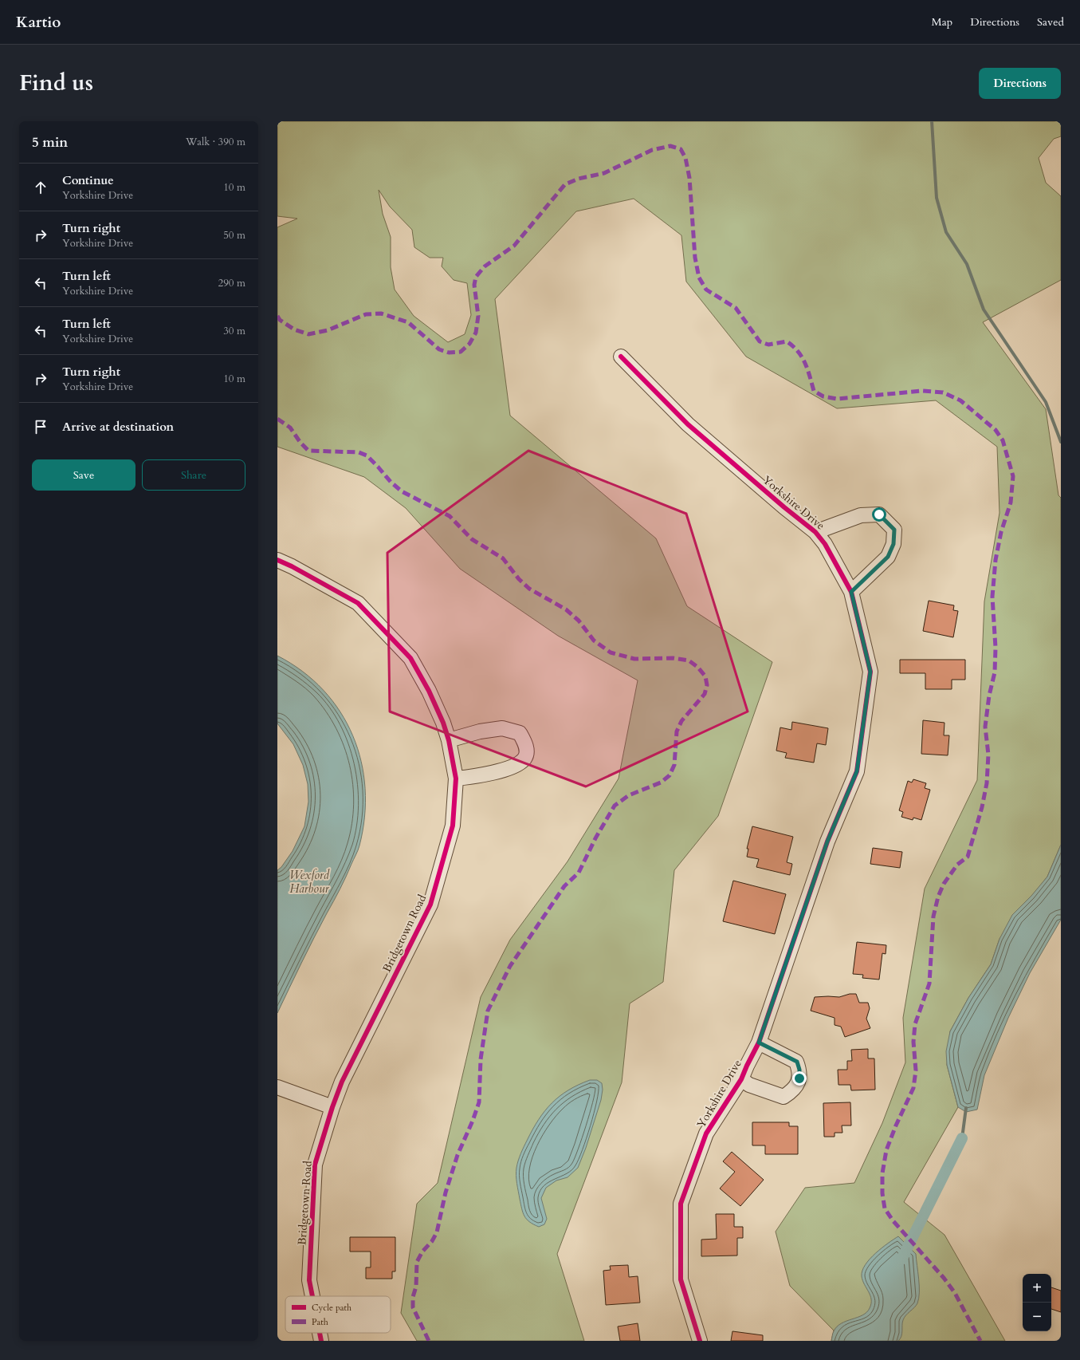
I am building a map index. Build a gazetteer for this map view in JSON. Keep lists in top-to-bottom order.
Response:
{
  "streets": {
    "street": ["Yorkshire Drive", "Bridgetown Road"]
  },
  "water": ["Wexford Harbour"],
  "legend": ["Cycle path", "Path"],
  "page": {
    "header": "Kartio",
    "nav": ["Map", "Directions", "Saved"],
    "title": "Find us",
    "buttons": [
      "Directions",
      ["Save", "Share"]
    ],
    "heading": ["5 min", "Walk · 390 m"],
    "list": [
      ["Continue", "Yorkshire Drive", "10 m"],
      ["Turn right", "Yorkshire Drive", "50 m"],
      ["Turn left", "Yorkshire Drive", "290 m"],
      ["Turn left", "Yorkshire Drive", "30 m"],
      ["Turn right", "Yorkshire Drive", "10 m"],
      "Arrive at destination"
    ],
    "map_buttons": ["+", "−"]
  }
}
